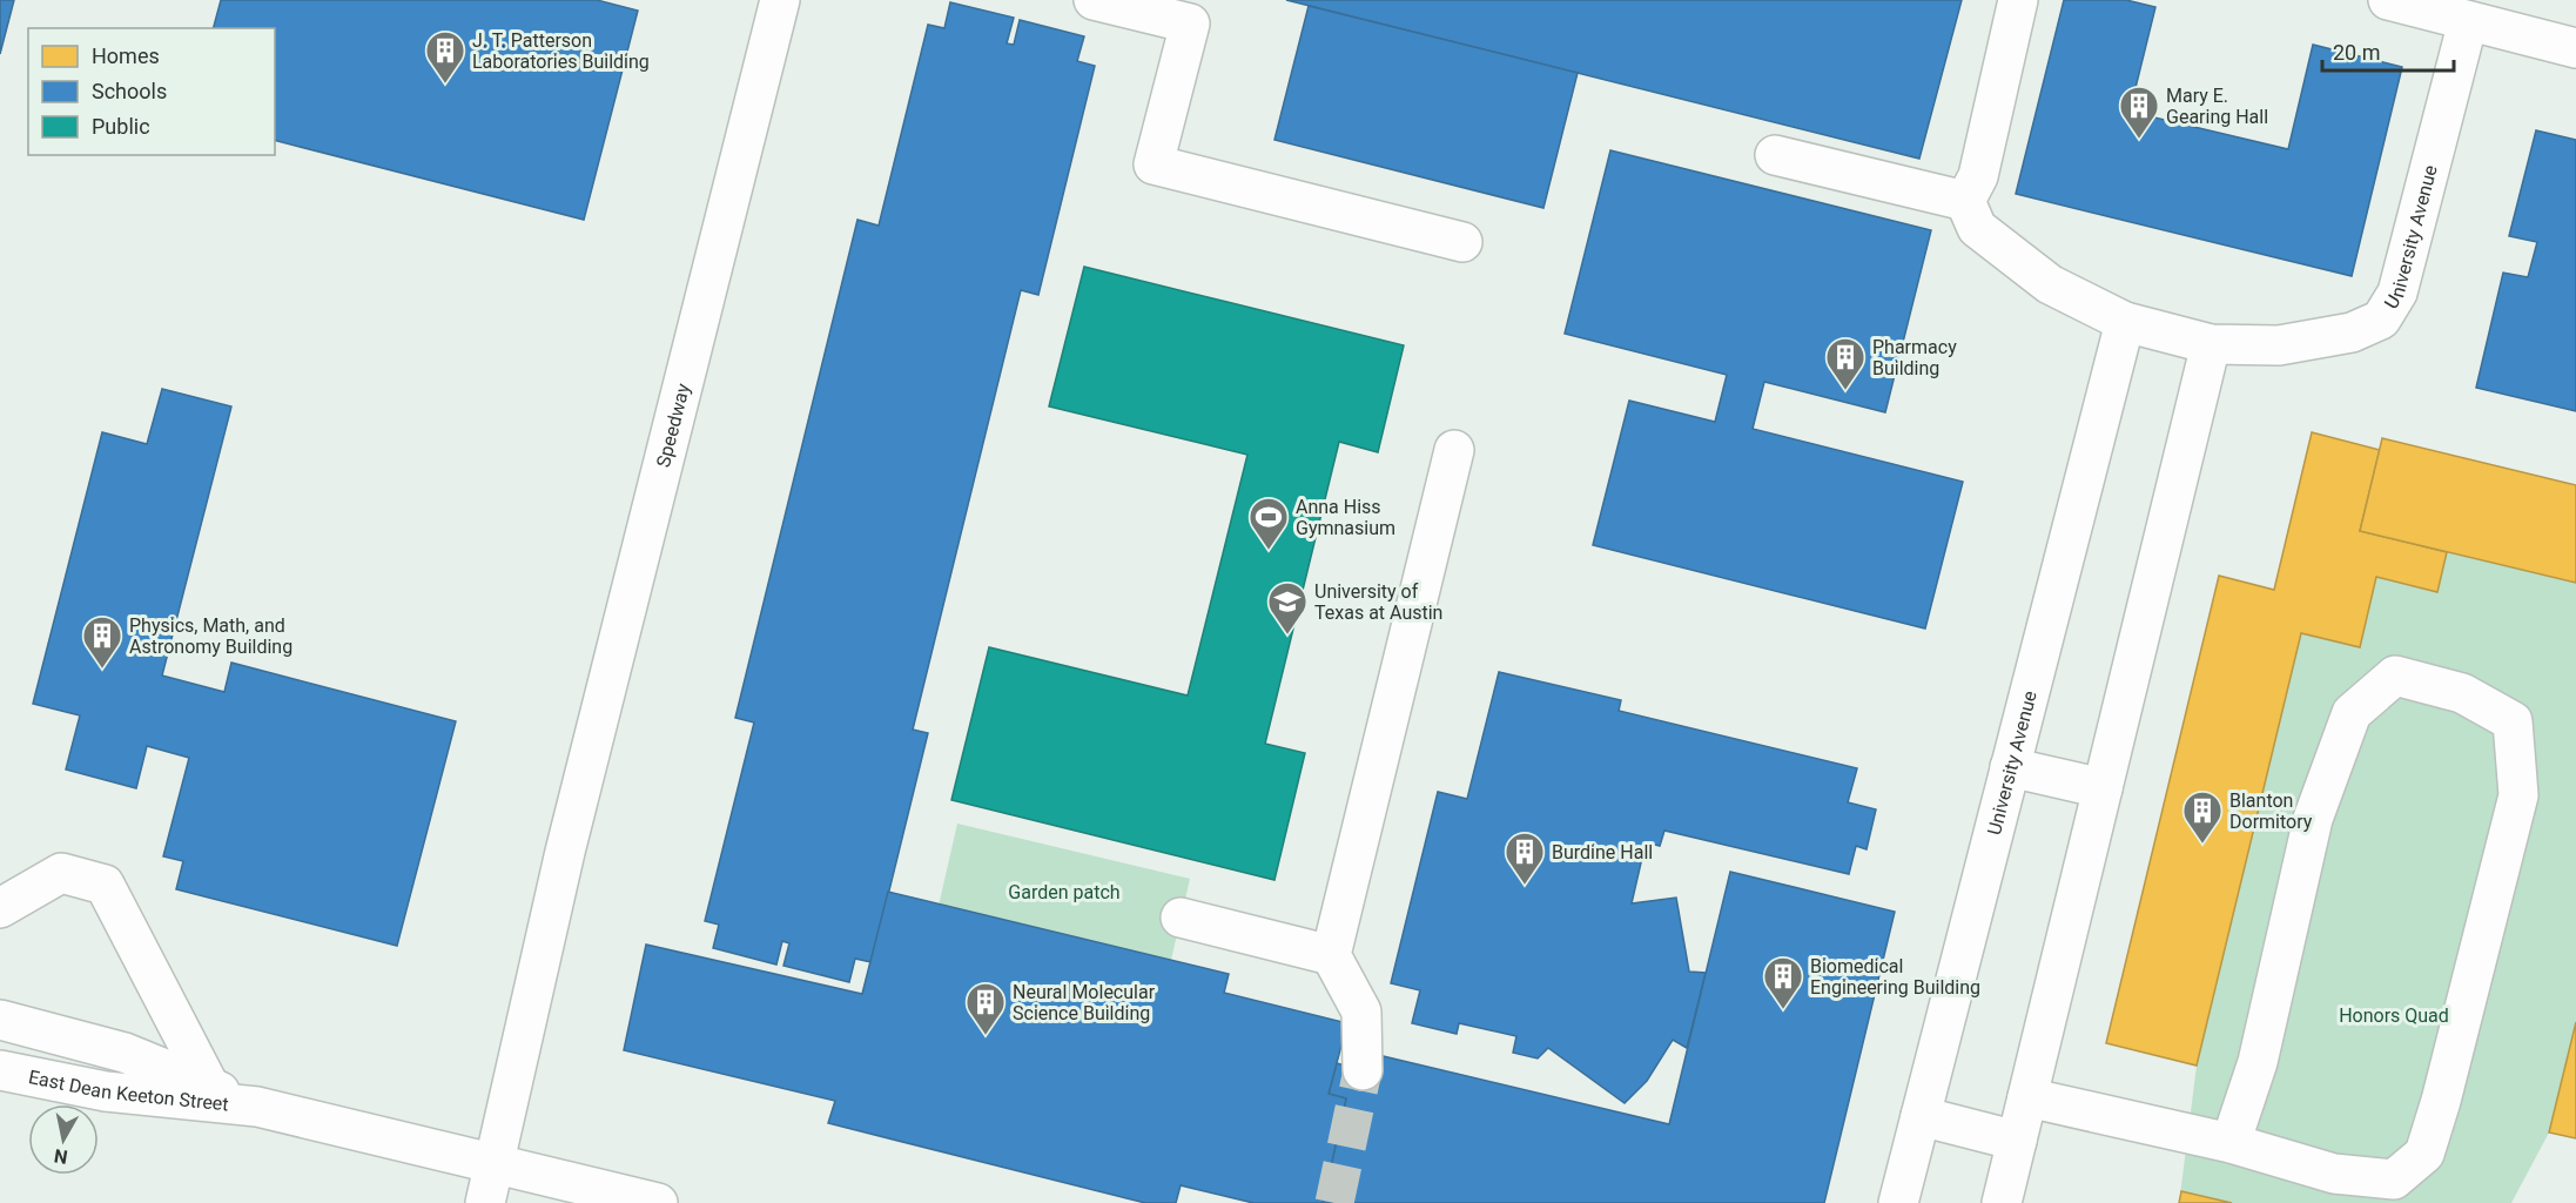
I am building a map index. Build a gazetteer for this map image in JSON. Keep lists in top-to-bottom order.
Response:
{
  "streets": {
    "street": ["University Avenue", "Speedway", "East Dean Keeton Street"]
  },
  "crossings": [
    ["Speedway", "East Dean Keeton Street"]
  ],
  "parks": ["Garden patch", "Honors Quad"],
  "places": {
    "building": [
      "J. T. Patterson Laboratories Building",
      "Mary E. Gearing Hall",
      "Pharmacy Building",
      "Physics, Math, and Astronomy Building",
      "Blanton Dormitory",
      "Burdine Hall",
      "Biomedical Engineering Building",
      "Neural Molecular Science Building"
    ],
    "sports": ["Anna Hiss Gymnasium"],
    "school or university": ["University of Texas at Austin"]
  },
  "legend": ["Homes", "Schools", "Public"],
  "scale_bar": "20 m",
  "north": "bottom"
}
